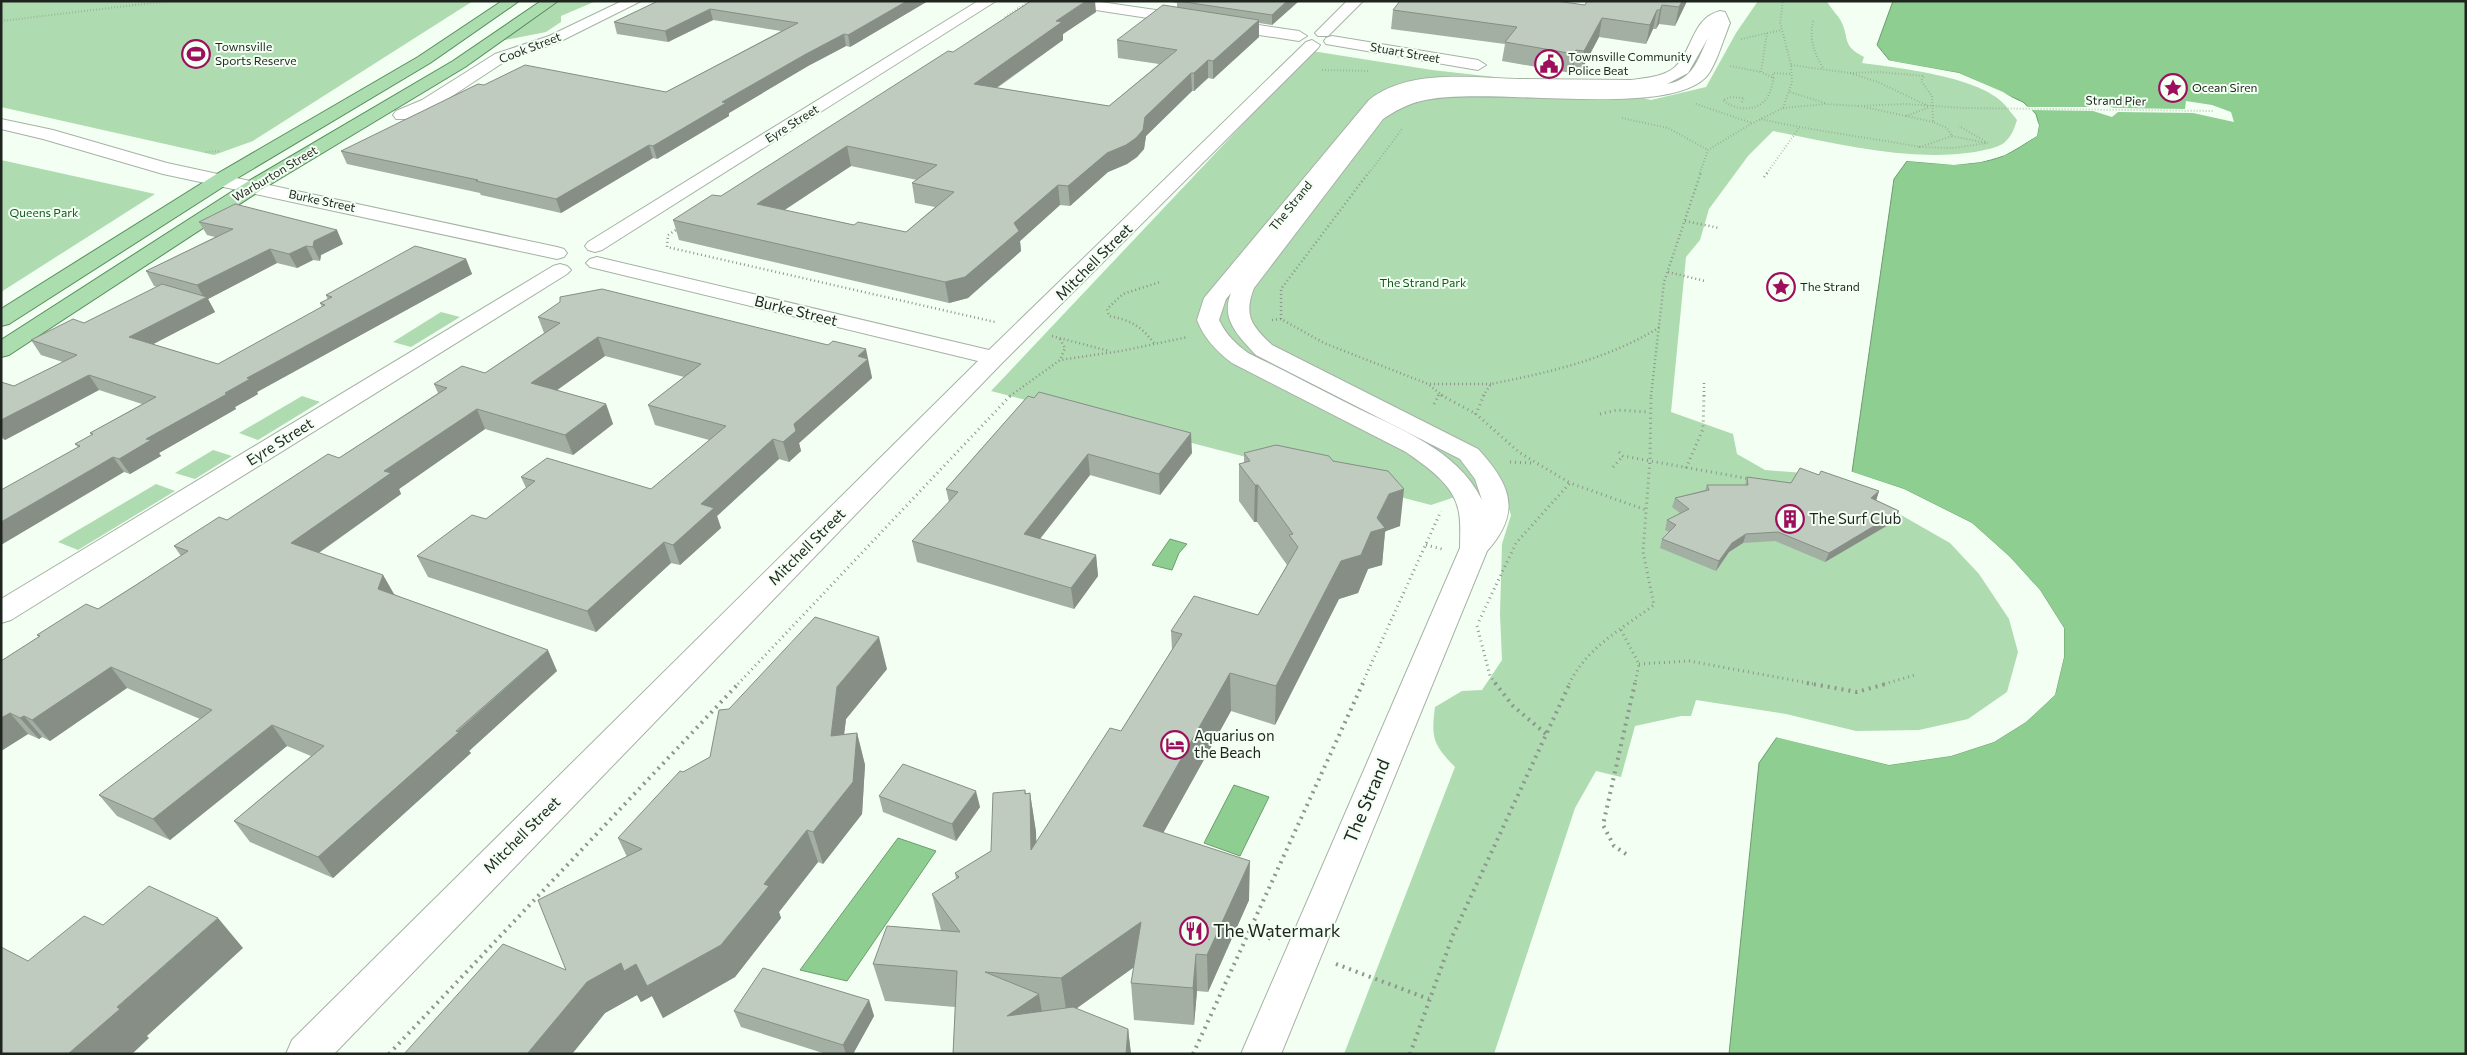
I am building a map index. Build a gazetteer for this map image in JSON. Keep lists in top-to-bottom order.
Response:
{
  "streets": {
    "main road": ["Warburton Street"],
    "street": [
      "Cook Street",
      "Stuart Street",
      "Eyre Street",
      "Burke Street",
      "The Strand",
      "Mitchell Street"
    ],
    "path": ["Strand Pier"]
  },
  "crossings": [
    ["Stuart Street", "Mitchell Street"],
    ["Eyre Street", "Burke Street"],
    ["Warburton Street", "Burke Street"],
    ["Burke Street", "Mitchell Street"]
  ],
  "parks": ["Queens Park", "The Strand Park"],
  "places": {
    "sports": ["Townsville Sports Reserve"],
    "public building": ["Townsville Community Police Beat"],
    "place": ["Ocean Siren", "The Strand"],
    "building": ["The Surf Club"],
    "hotel": ["Aquarius on the Beach"],
    "restaurant": ["The Watermark"]
  }
}
